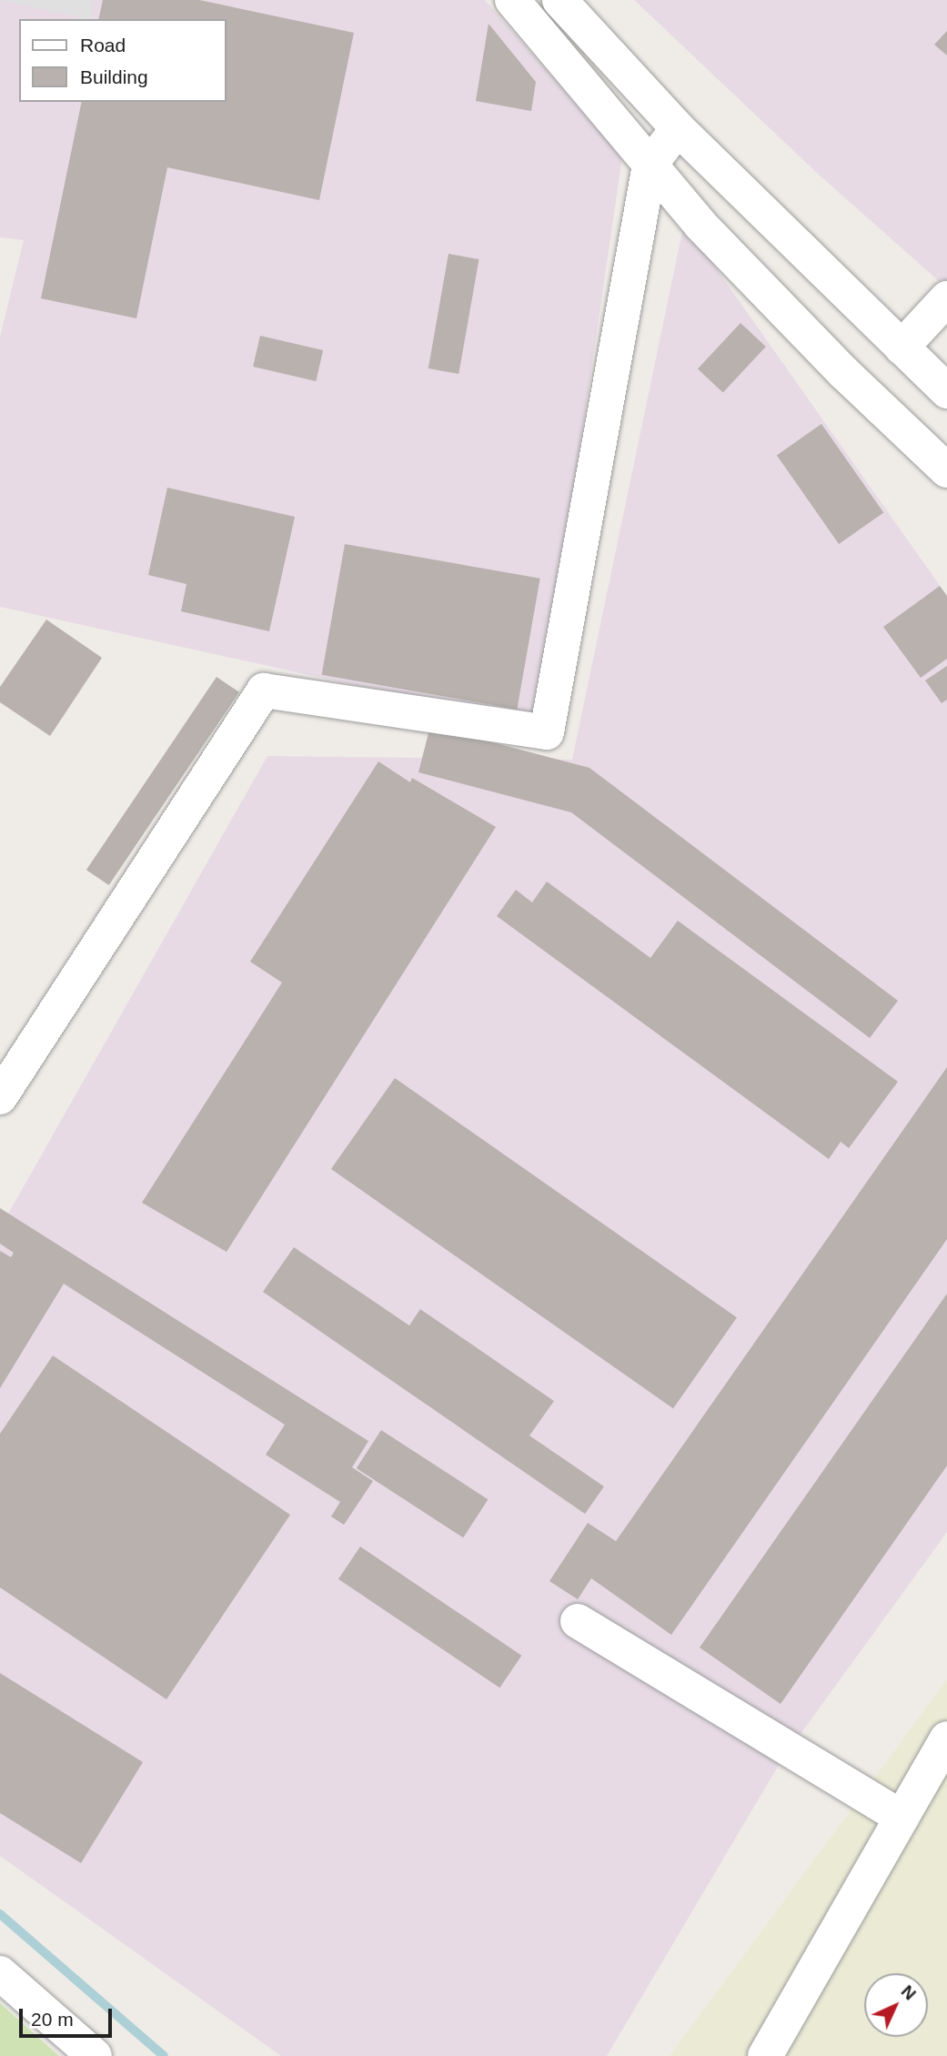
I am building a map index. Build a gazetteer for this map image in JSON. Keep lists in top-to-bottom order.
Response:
{
  "legend": ["Road", "Building"],
  "scale_bar": "20 m",
  "north": "top right"
}
